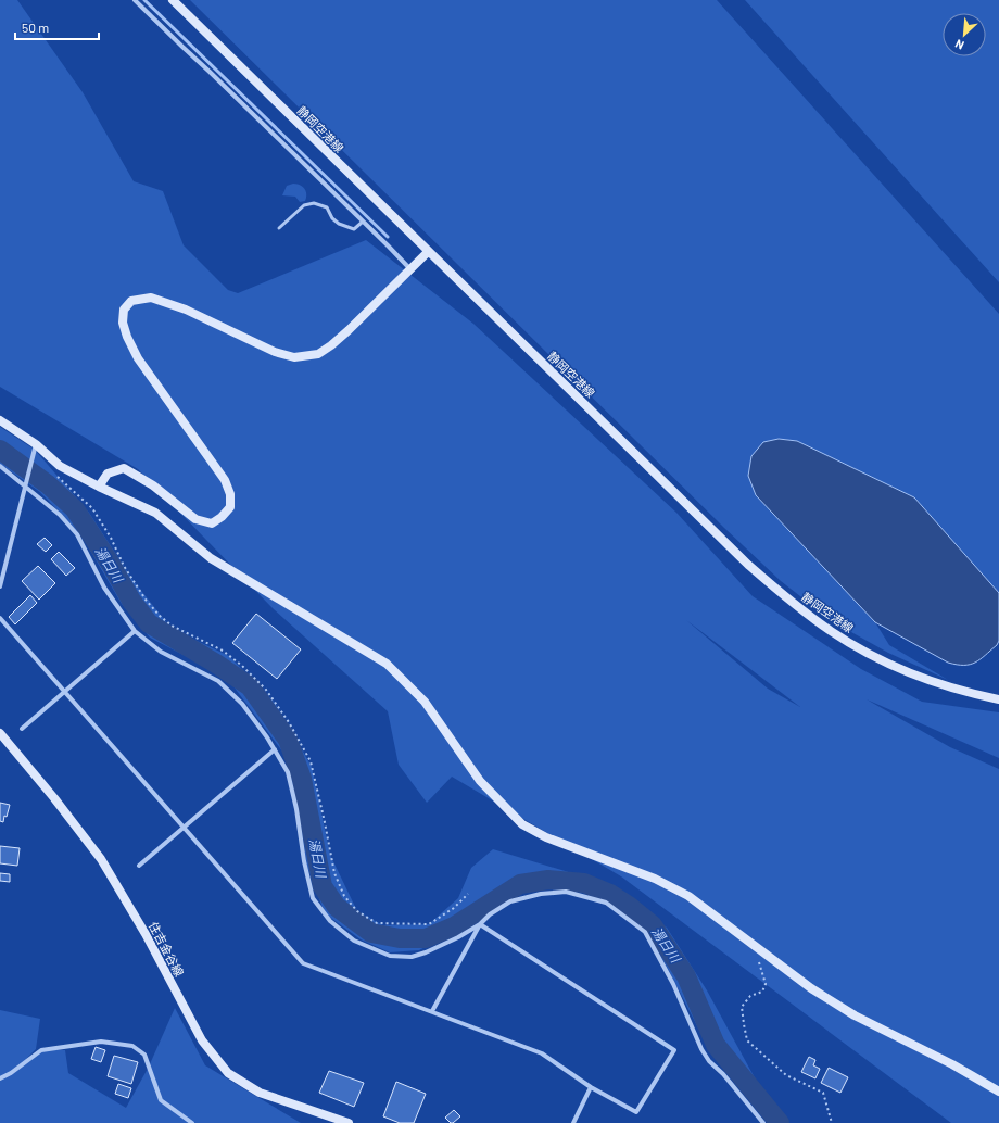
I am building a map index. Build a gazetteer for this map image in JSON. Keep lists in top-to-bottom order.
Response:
{
  "streets": {
    "street": ["静岡空港線", "住吉金谷線"]
  },
  "water": ["湯日川"],
  "scale_bar": "50 m",
  "north": "bottom left"
}
